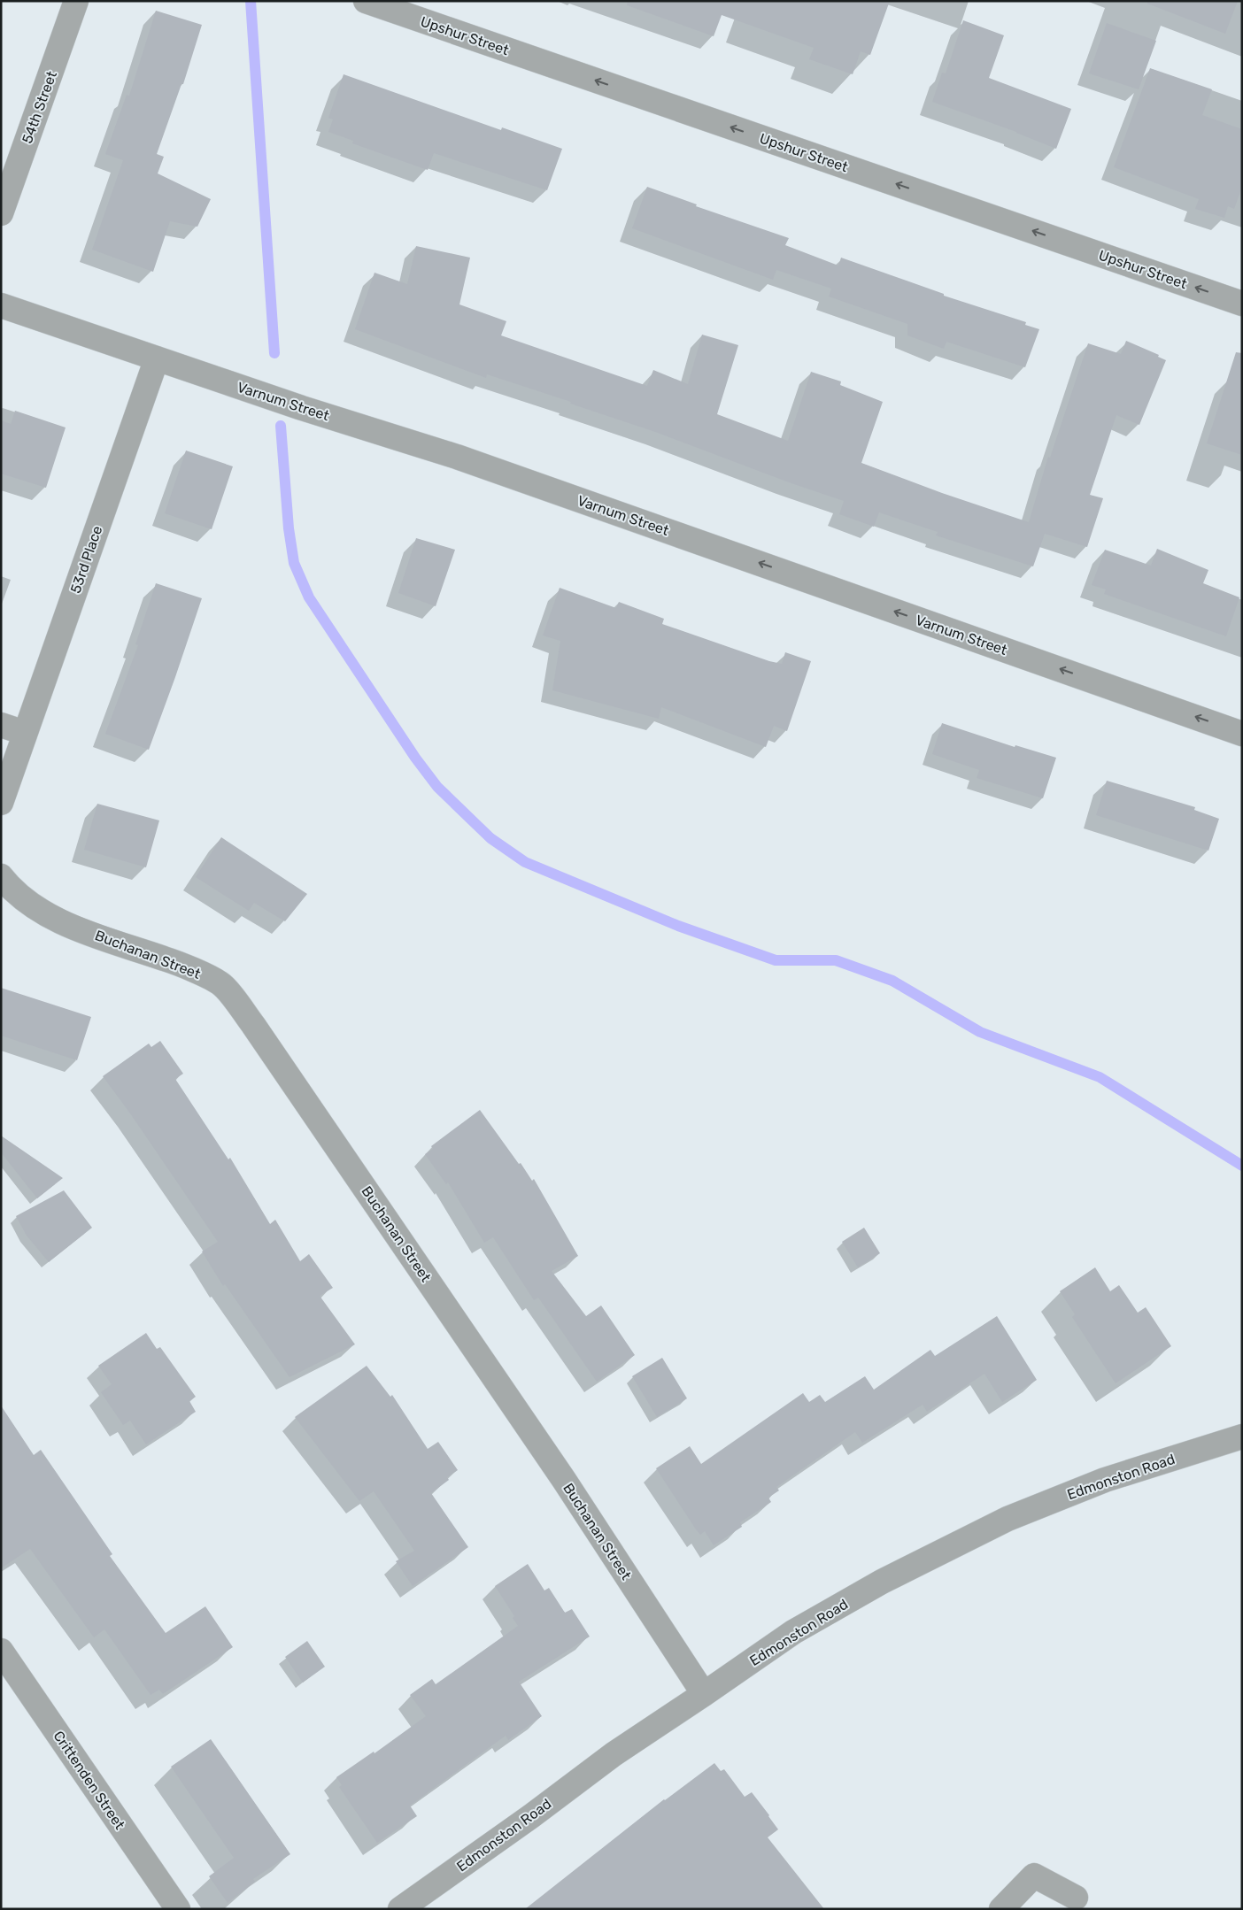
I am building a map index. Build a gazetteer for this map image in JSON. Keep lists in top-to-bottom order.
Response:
{
  "streets": {
    "street": [
      "Upshur Street",
      "54th Street",
      "Varnum Street",
      "53rd Place",
      "Buchanan Street",
      "Edmonston Road",
      "Crittenden Street"
    ]
  },
  "crossings": [
    ["Varnum Street", "53rd Place"],
    ["Buchanan Street", "Edmonston Road"]
  ],
  "one_way": ["Upshur Street", "Varnum Street"]
}
